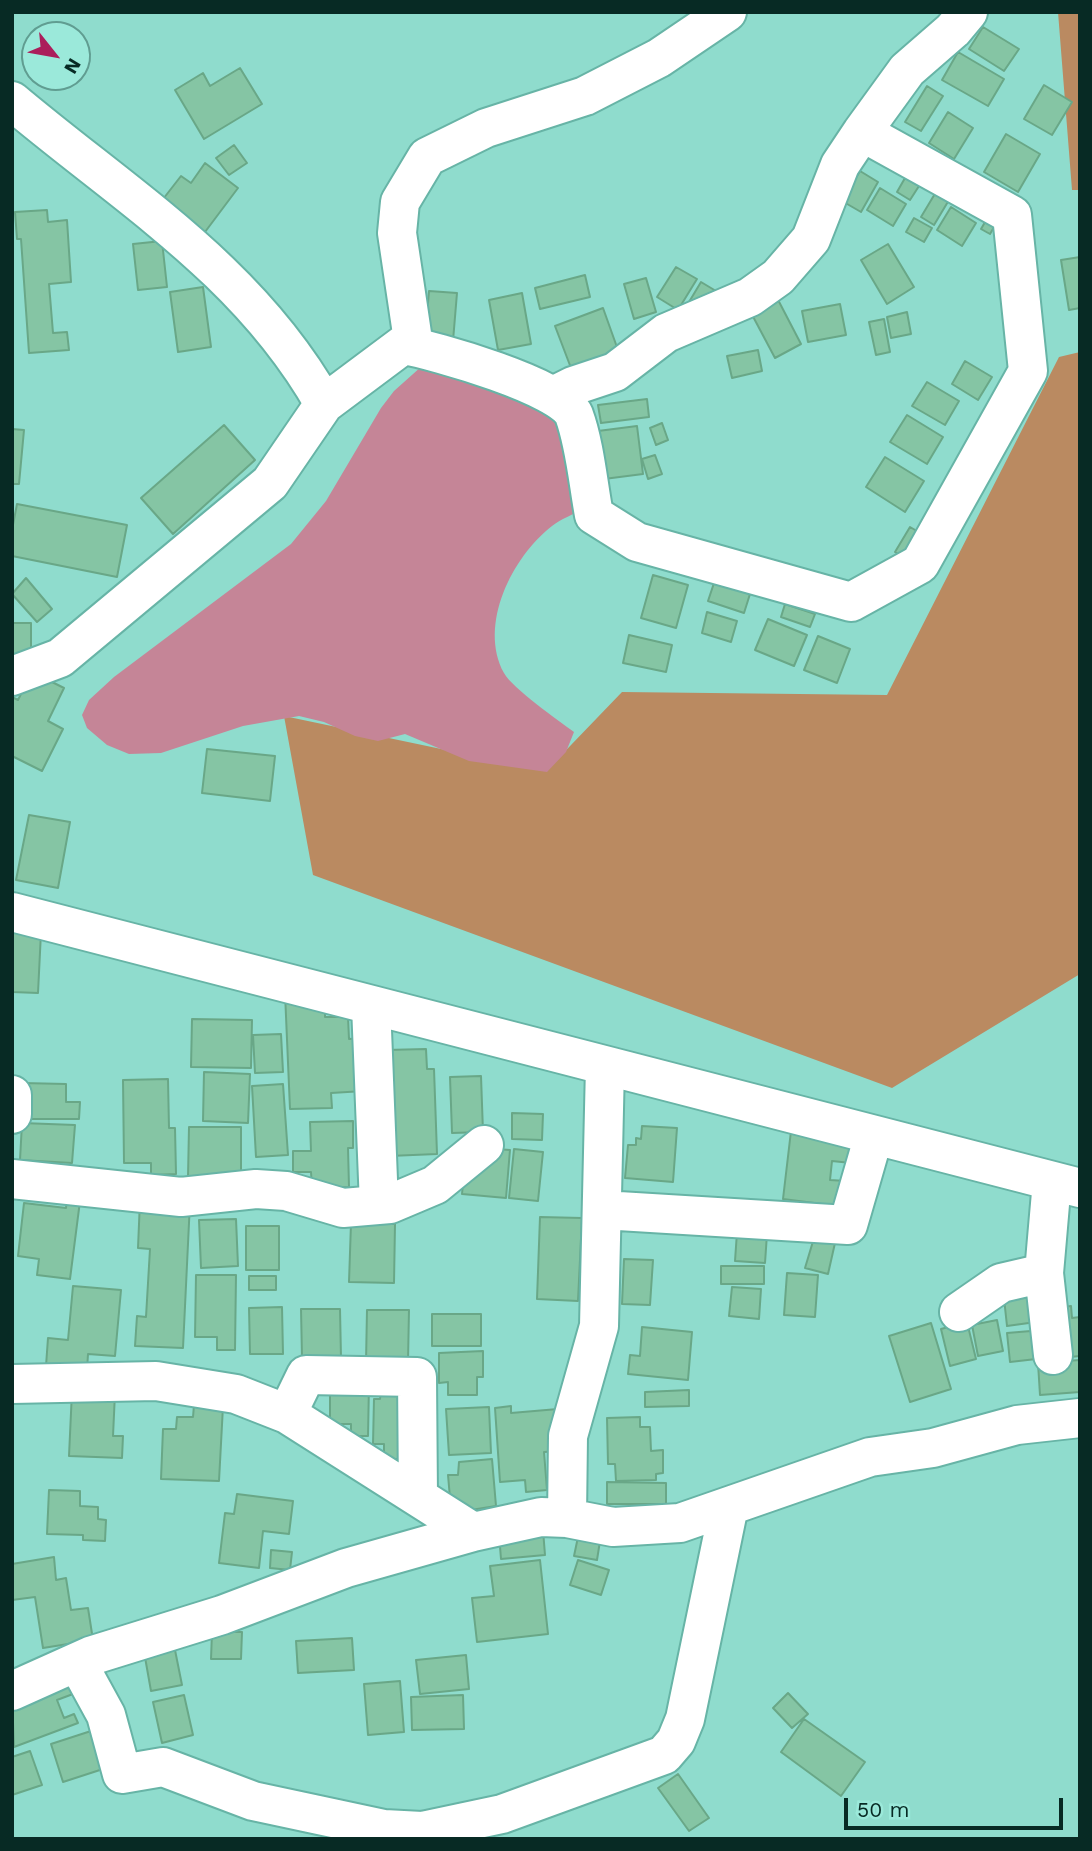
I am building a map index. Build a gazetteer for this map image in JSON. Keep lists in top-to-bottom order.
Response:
{
  "scale_bar": "50 m",
  "north": "bottom right"
}
